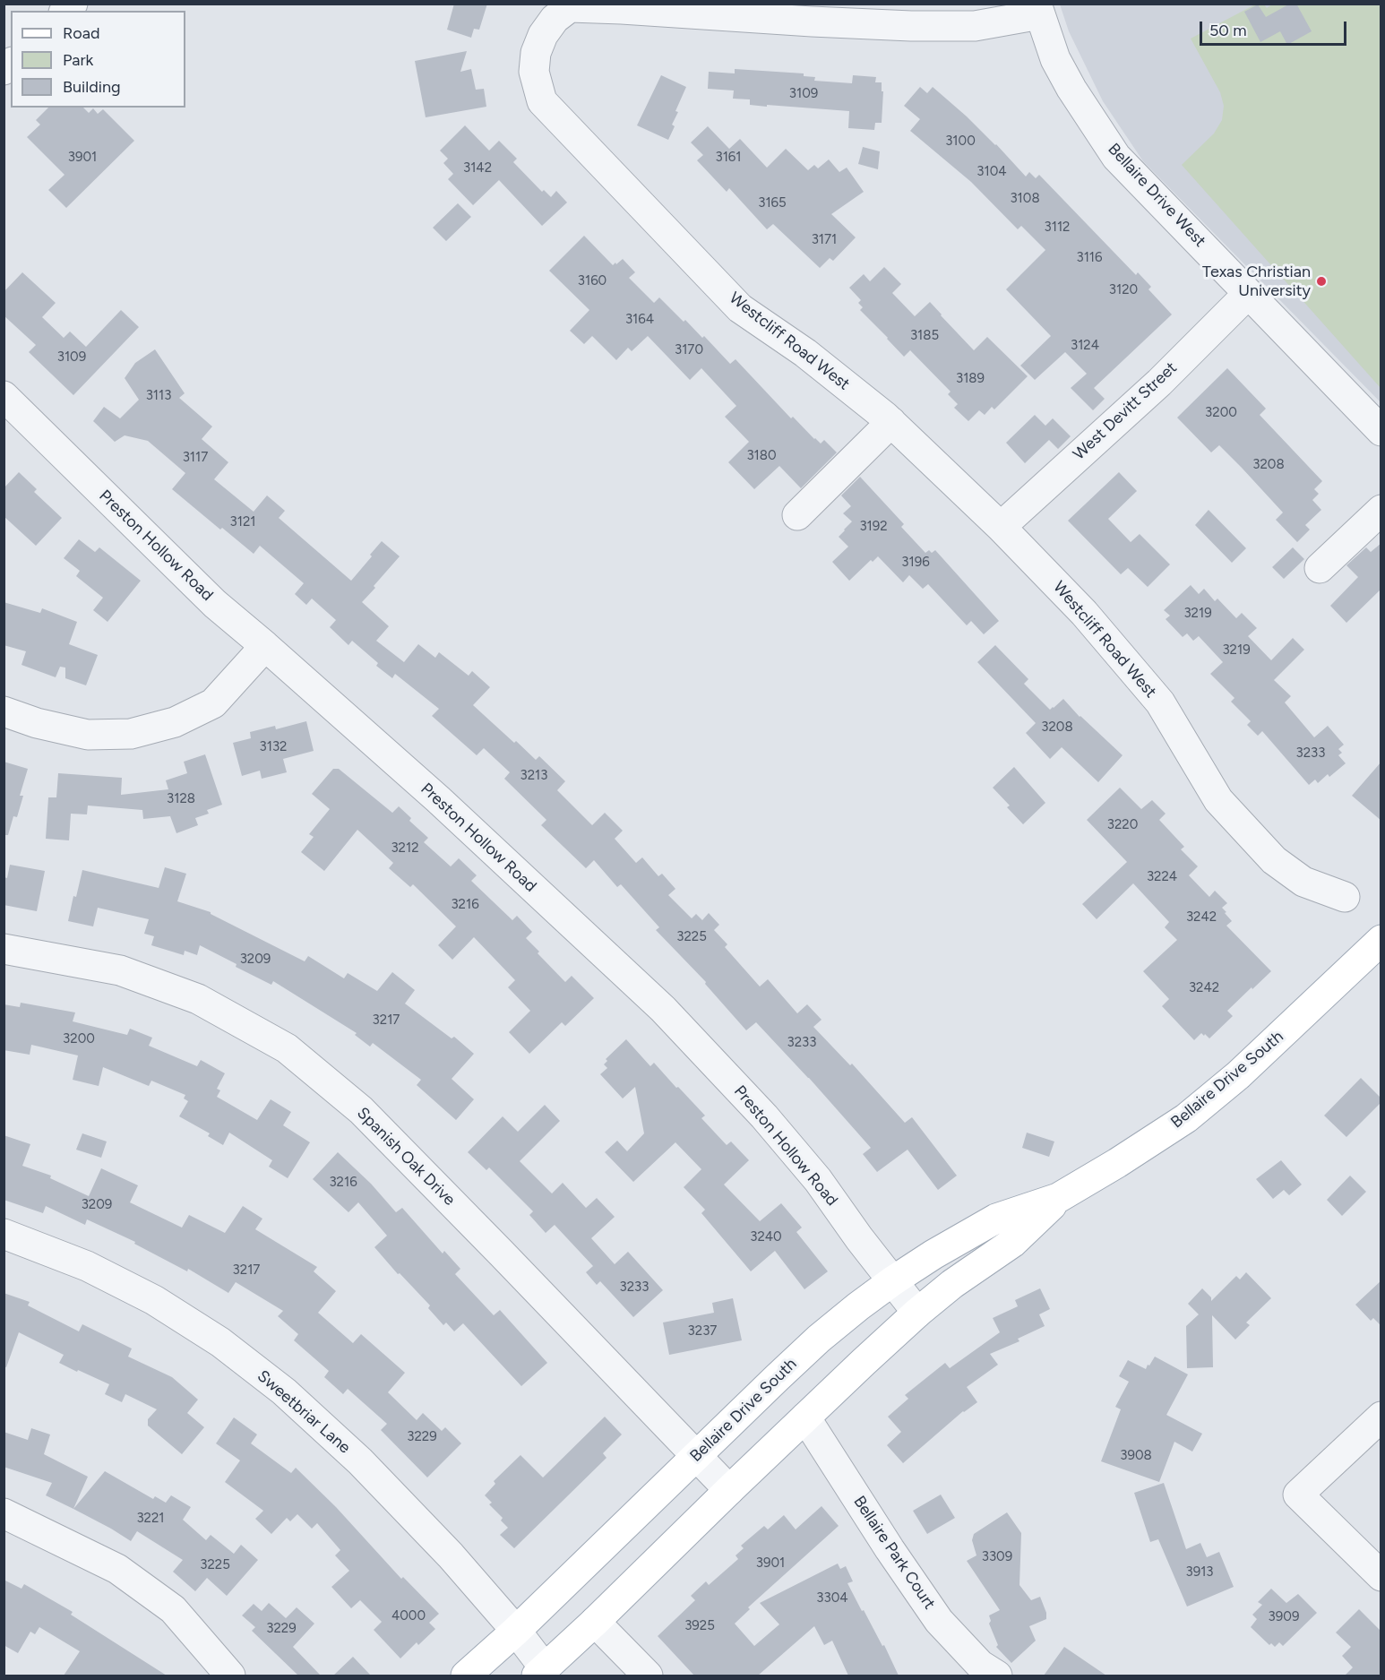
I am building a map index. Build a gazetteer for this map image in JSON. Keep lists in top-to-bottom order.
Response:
{
  "streets": {
    "main road": ["Bellaire Drive South"],
    "street": [
      "Bellaire Drive West",
      "Westcliff Road West",
      "West Devitt Street",
      "Preston Hollow Road",
      "Spanish Oak Drive",
      "Sweetbriar Lane",
      "Bellaire Park Court"
    ]
  },
  "crossings": [
    ["Bellaire Drive West", "Westcliff Road West"],
    ["Bellaire Drive West", "West Devitt Street"],
    ["Westcliff Road West", "West Devitt Street"],
    ["Preston Hollow Road", "Bellaire Drive South"],
    ["Bellaire Drive South", "Spanish Oak Drive"],
    ["Bellaire Drive South", "Sweetbriar Lane"],
    ["Bellaire Drive South", "Bellaire Park Court"]
  ],
  "places": ["Texas Christian University"],
  "house_numbers": [
    "3109",
    "3100",
    "3901",
    "3161",
    "3142",
    "3104",
    "3108",
    "3165",
    "3112",
    "3171",
    "3116",
    "3160",
    "3120",
    "3164",
    "3185",
    "3124",
    "3170",
    "3109",
    "3189",
    "3113",
    "3200",
    "3180",
    "3117",
    "3208",
    "3121",
    "3192",
    "3196",
    "3219",
    "3219",
    "3208",
    "3132",
    "3233",
    "3213",
    "3128",
    "3220",
    "3212",
    "3224",
    "3216",
    "3242",
    "3225",
    "3209",
    "3242",
    "3217",
    "3200",
    "3233",
    "3216",
    "3209",
    "3240",
    "3217",
    "3233",
    "3237",
    "3229",
    "3908",
    "3221",
    "3309",
    "3901",
    "3225",
    "3913",
    "3304",
    "4000",
    "3909",
    "3925",
    "3229"
  ],
  "legend": ["Road", "Park", "Building"],
  "scale_bar": "50 m"
}
